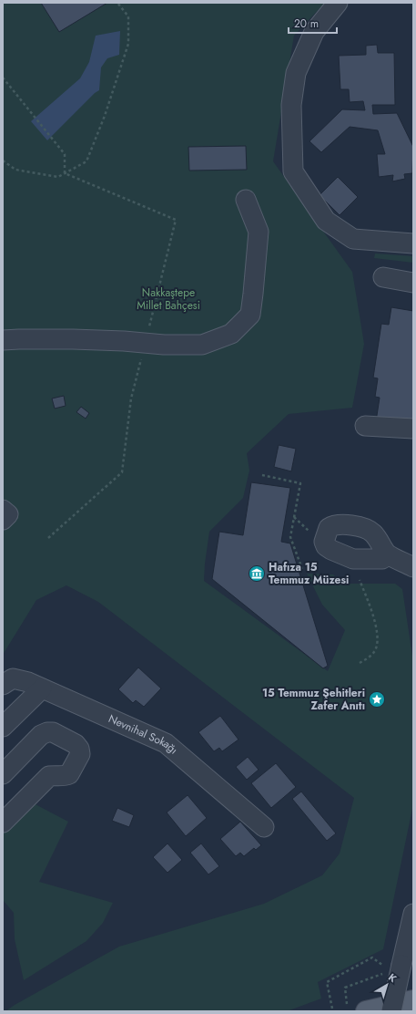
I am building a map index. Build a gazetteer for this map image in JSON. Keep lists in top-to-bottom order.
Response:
{
  "streets": {
    "street": ["Nevnihal Sokağı"]
  },
  "parks": ["Nakkaştepe Millet Bahçesi"],
  "places": {
    "museum": ["Hafıza 15 Temmuz Müzesi"],
    "place": ["15 Temmuz Şehitleri Zafer Anıtı"]
  },
  "scale_bar": "20 m",
  "north": "top right"
}
